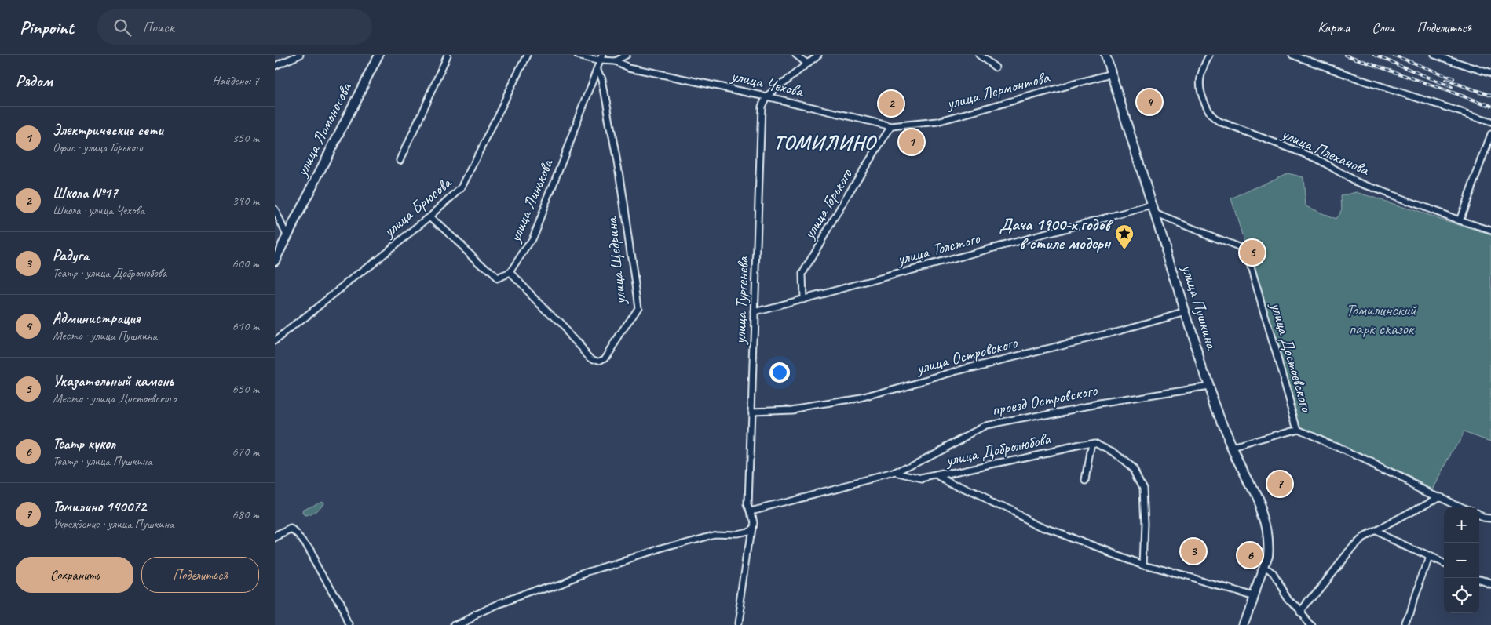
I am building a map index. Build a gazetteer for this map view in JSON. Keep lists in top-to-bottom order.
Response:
{
  "streets": {
    "main road": ["улица Ломоносова", "улица Пушкина"],
    "street": [
      "улица Чехова",
      "улица Лермонтова",
      "улица Плеханова",
      "улица Линькова",
      "улица Горького",
      "улица Брюсова",
      "улица Толстого",
      "улица Щедрина",
      "улица Тургенева",
      "улица Островского",
      "улица Достоевского",
      "проезд Островского",
      "улица Добролюбова"
    ]
  },
  "crossings": [
    ["улица Чехова", "улица Лермонтова"],
    ["улица Чехова", "улица Горького"],
    ["улица Чехова", "улица Тургенева"],
    ["улица Лермонтова", "улица Горького"],
    ["улица Лермонтова", "улица Пушкина"],
    ["улица Линькова", "улица Щедрина"],
    ["улица Горького", "улица Толстого"],
    ["улица Толстого", "улица Тургенева"],
    ["улица Толстого", "улица Пушкина"],
    ["улица Толстого", "улица Достоевского"],
    ["улица Тургенева", "улица Островского"],
    ["улица Тургенева", "проезд Островского"],
    ["улица Пушкина", "улица Островского"],
    ["улица Пушкина", "улица Достоевского"],
    ["улица Пушкина", "проезд Островского"],
    ["улица Пушкина", "улица Добролюбова"]
  ],
  "districts": ["ТОМИЛИНО"],
  "parks": ["Томилинский парк сказок"],
  "places": {
    "place": ["Дача 1900-х годов в стиле модерн"]
  },
  "page": {
    "header": "Pinpoint",
    "search": "Поиск",
    "nav": ["Карта", "Слои", "Поделиться"],
    "heading": ["Рядом", "Найдено: 7"],
    "pins": [
      "4",
      "2",
      "1",
      "5",
      "7",
      "3",
      "6"
    ],
    "list": [
      {
        "mark": "1",
        "name": "Электрические сети",
        "note": "Офис · улица Горького",
        "value": "350 m"
      },
      {
        "mark": "2",
        "name": "Школа №17",
        "note": "Школа · улица Чехова",
        "value": "390 m"
      },
      {
        "mark": "3",
        "name": "Радуга",
        "note": "Театр · улица Добролюбова",
        "value": "600 m"
      },
      {
        "mark": "4",
        "name": "Администрация",
        "note": "Место · улица Пушкина",
        "value": "610 m"
      },
      {
        "mark": "5",
        "name": "Указательный камень",
        "note": "Место · улица Достоевского",
        "value": "650 m"
      },
      {
        "mark": "6",
        "name": "Театр кукол",
        "note": "Театр · улица Пушкина",
        "value": "670 m"
      },
      {
        "mark": "7",
        "name": "Томилино 140072",
        "note": "Учреждение · улица Пушкина",
        "value": "680 m"
      }
    ],
    "map_buttons": ["+", "−"],
    "buttons": ["Сохранить", "Поделиться"]
  }
}
